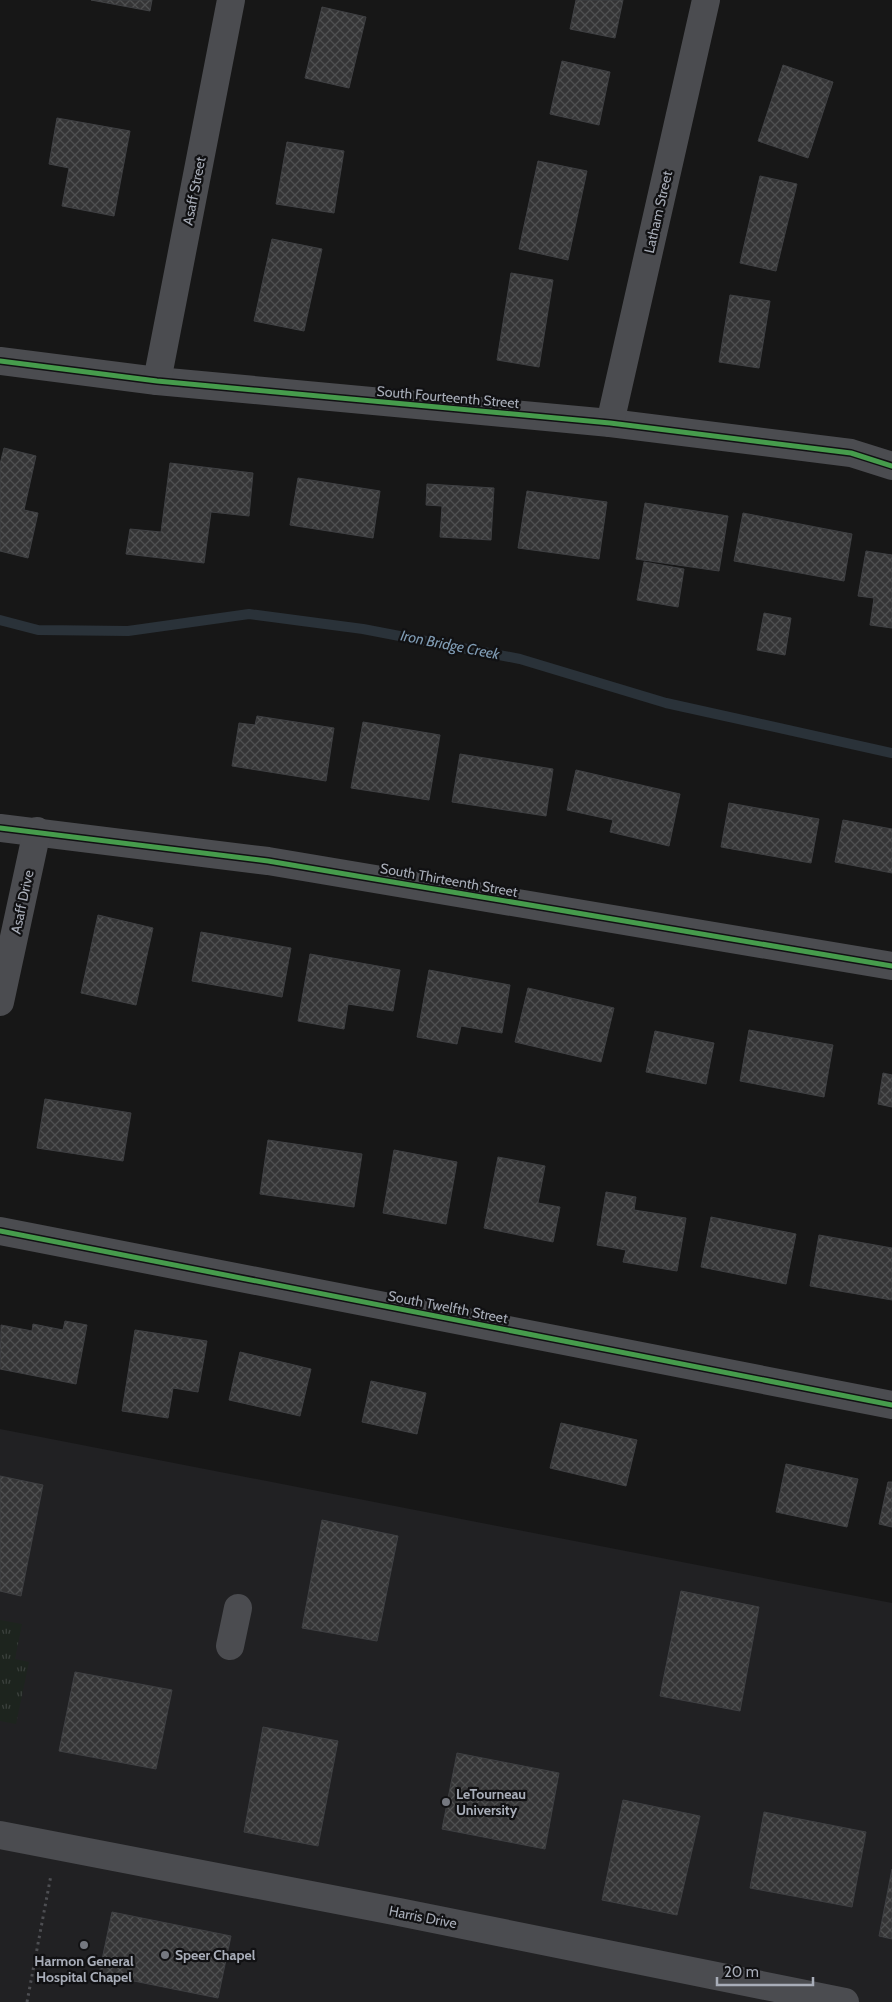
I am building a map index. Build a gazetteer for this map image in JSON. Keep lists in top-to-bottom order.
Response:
{
  "streets": {
    "street": [
      "Asaff Street",
      "Latham Street",
      "South Fourteenth Street",
      "South Thirteenth Street",
      "Asaff Drive",
      "South Twelfth Street",
      "Harris Drive"
    ]
  },
  "crossings": [
    ["Asaff Street", "South Fourteenth Street"],
    ["Latham Street", "South Fourteenth Street"],
    ["South Thirteenth Street", "Asaff Drive"]
  ],
  "water": ["Iron Bridge Creek"],
  "places": ["LeTourneau University", "Harmon General Hospital Chapel", "Speer Chapel"],
  "scale_bar": "20 m"
}
